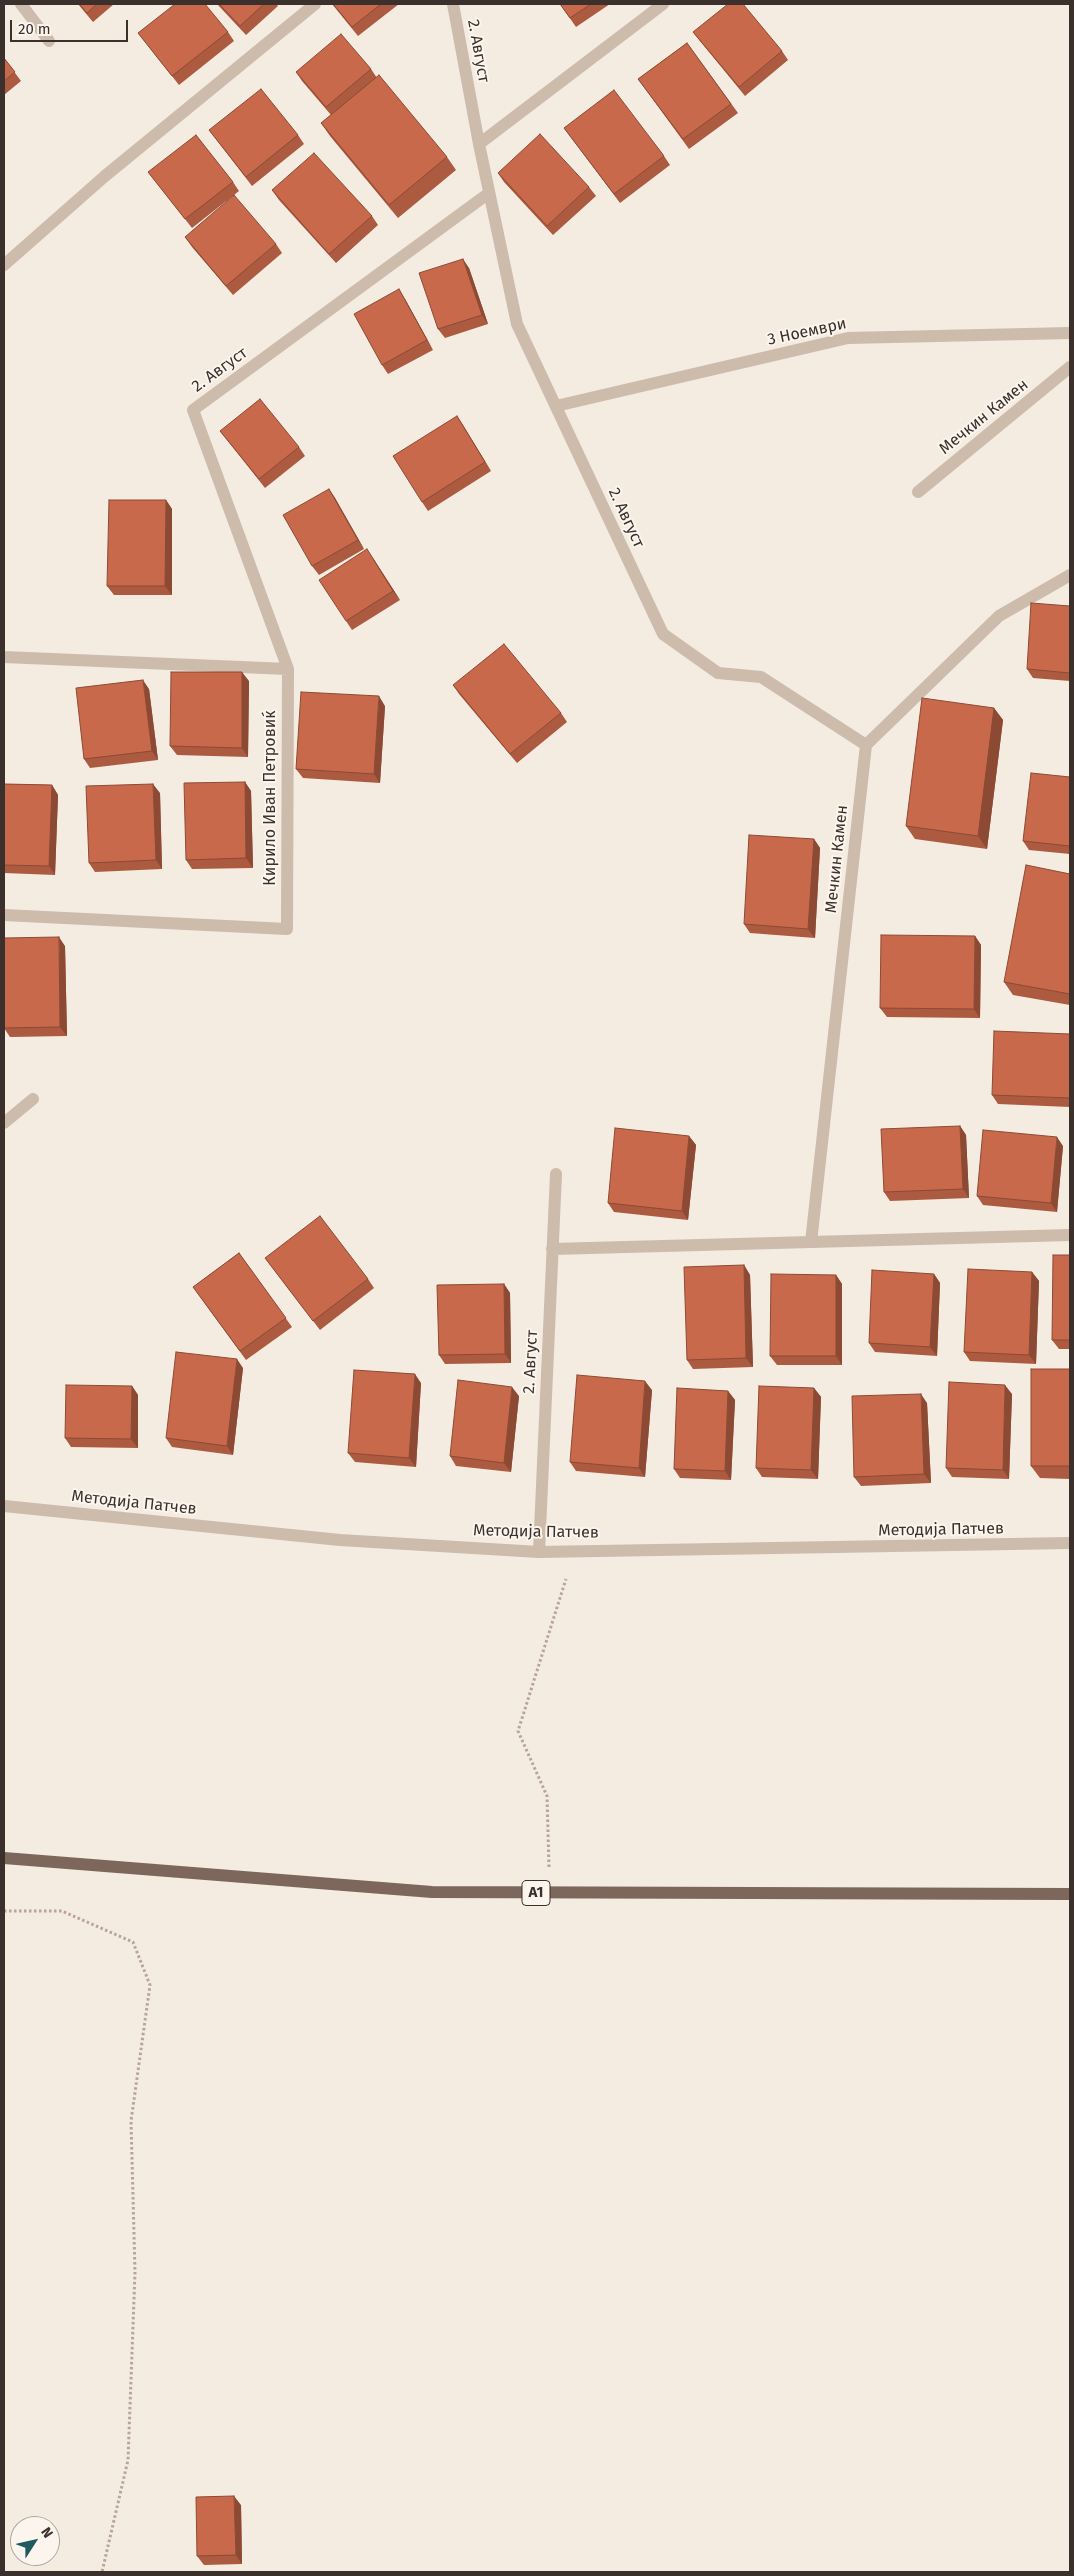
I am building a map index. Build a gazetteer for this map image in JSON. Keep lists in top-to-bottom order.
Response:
{
  "streets": {
    "main road": ["A1"],
    "street": [
      "2. Август",
      "3 Ноември",
      "Мечкин Камен",
      "Кирило Иван Петровиќ",
      "Методиjа Патчев"
    ]
  },
  "crossings": [
    ["2. Август", "3 Ноември"],
    ["2. Август", "Мечкин Камен"],
    ["2. Август", "Кирило Иван Петровиќ"],
    ["2. Август", "Методиjа Патчев"]
  ],
  "scale_bar": "20 m",
  "north": "top right"
}
